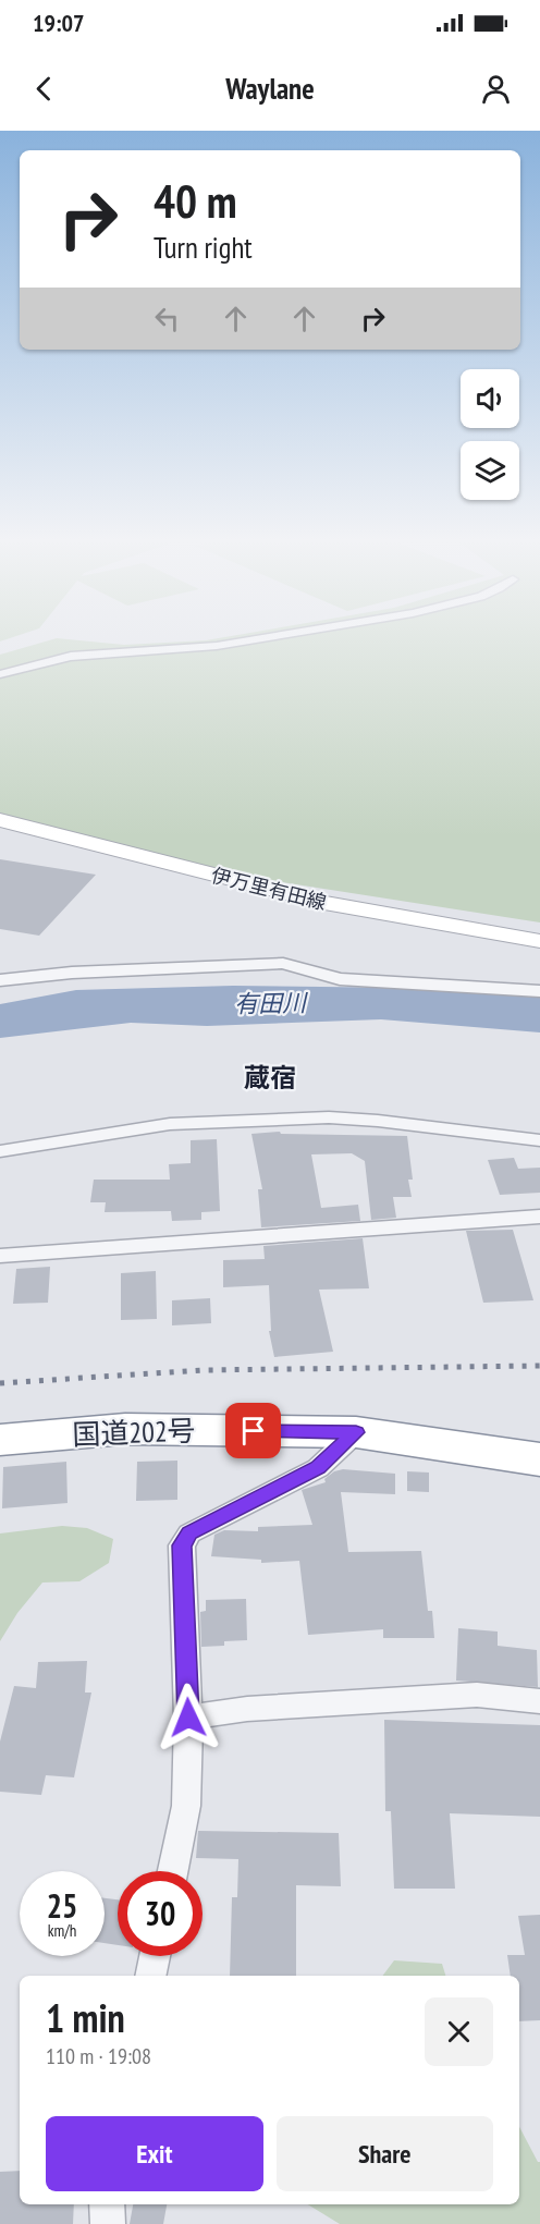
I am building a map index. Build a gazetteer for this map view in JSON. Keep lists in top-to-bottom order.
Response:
{
  "streets": {
    "highway": ["国道202号"],
    "main road": ["伊万里有田線"]
  },
  "districts": ["蔵宿"],
  "water": ["有田川"],
  "page": {
    "status": "19:07",
    "header": "Waylane",
    "turn": ["40 m", "Turn right"],
    "speed": "25 km/h",
    "limit": "30",
    "heading": ["1 min", "110 m · 19:08"],
    "buttons": ["Exit", "Share"]
  }
}
